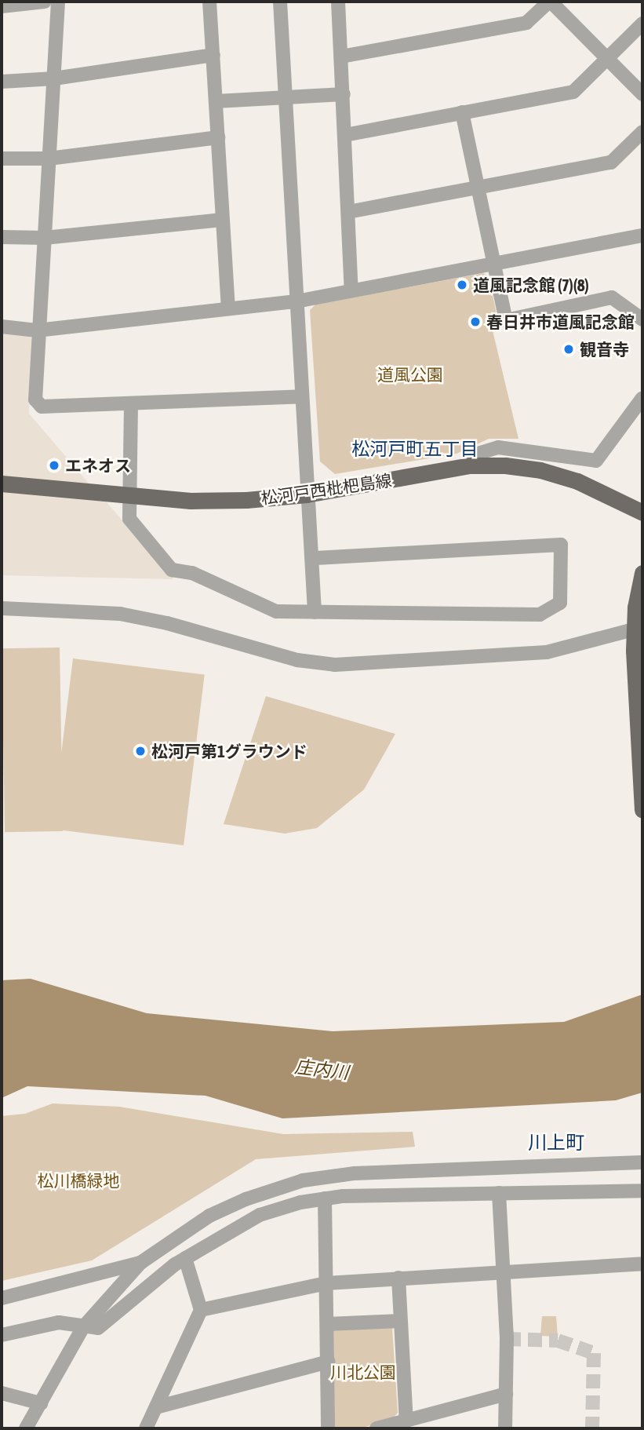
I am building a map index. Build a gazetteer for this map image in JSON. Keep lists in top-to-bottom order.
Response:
{
  "streets": {
    "main road": ["松河戸西枇杷島線"]
  },
  "districts": ["松河戸町五丁目", "川上町"],
  "water": ["庄内川"],
  "parks": ["道風公園", "松川橋緑地", "川北公園"],
  "places": [
    "道風記念館 (7)(8)",
    "春日井市道風記念館",
    "観音寺",
    "エネオス",
    "松河戸第1グラウンド"
  ]
}
